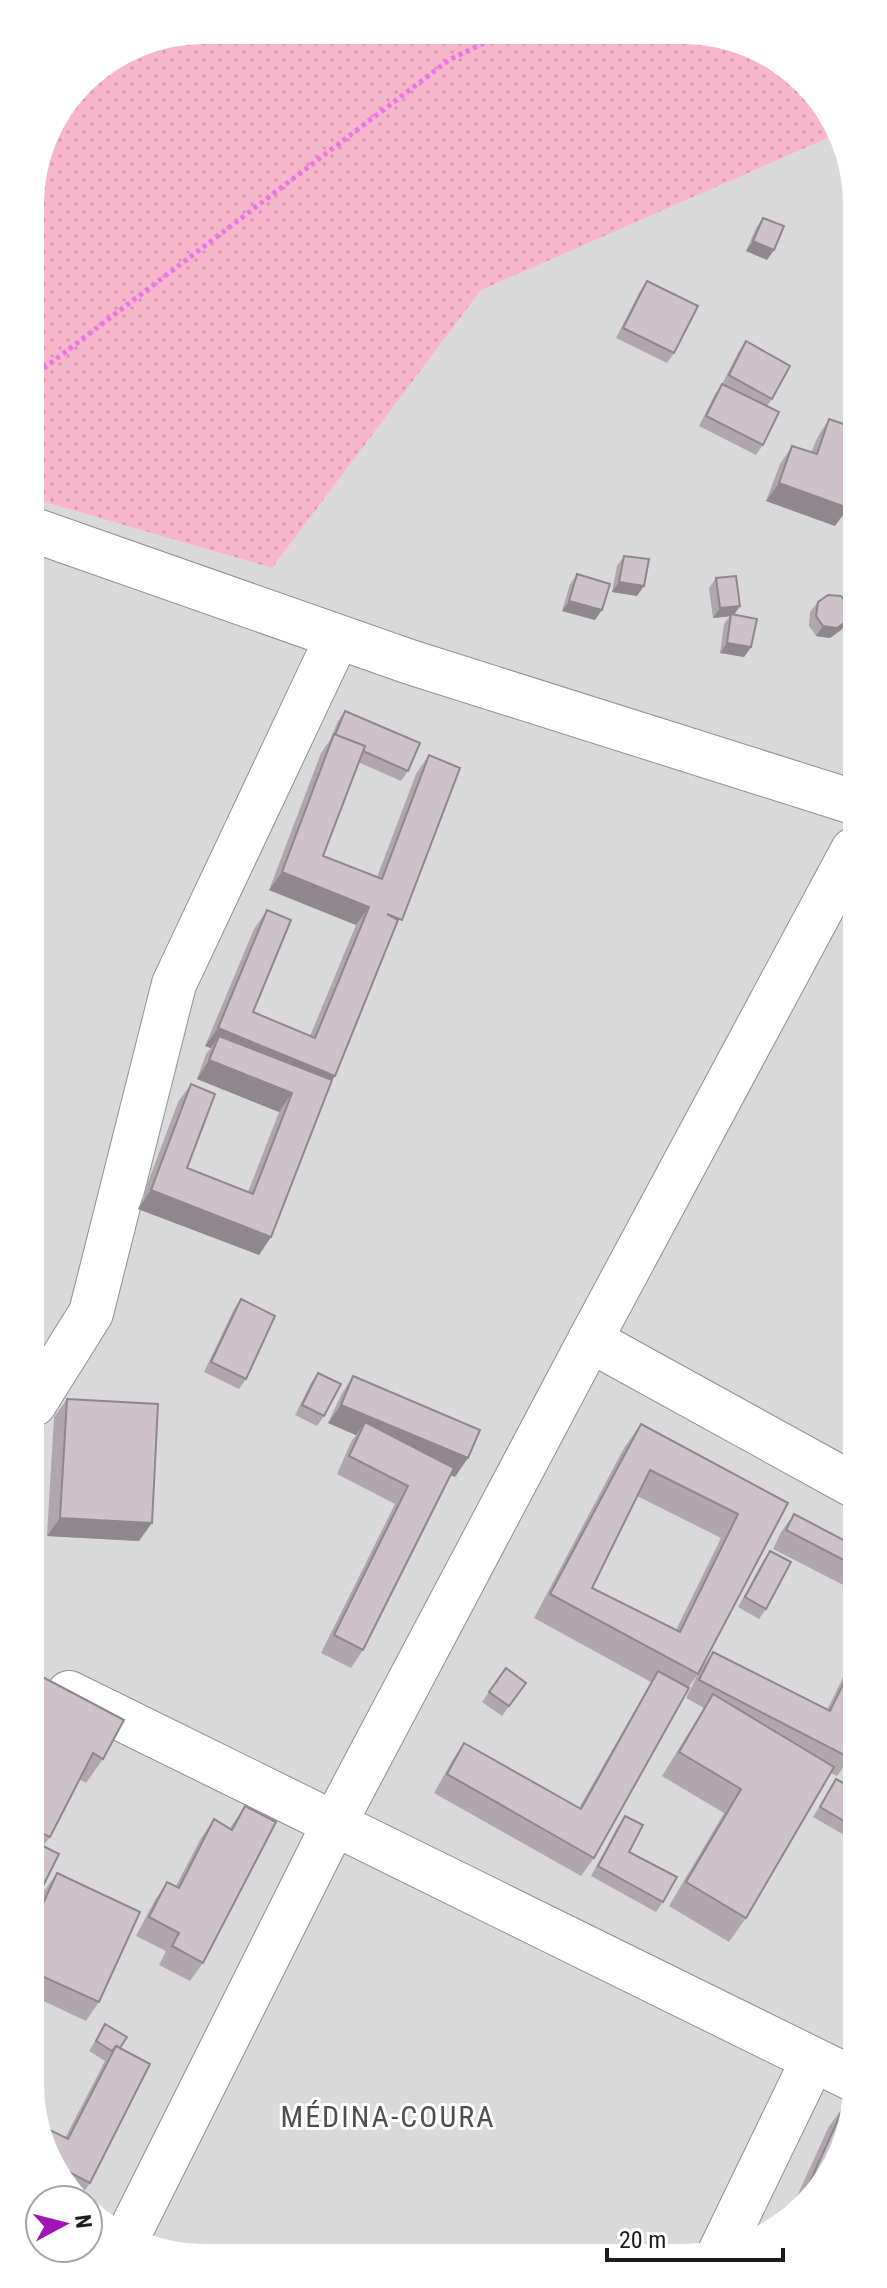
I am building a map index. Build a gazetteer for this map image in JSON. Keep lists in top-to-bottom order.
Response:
{
  "districts": ["MÉDINA-COURA"],
  "scale_bar": "20 m",
  "north": "right"
}
